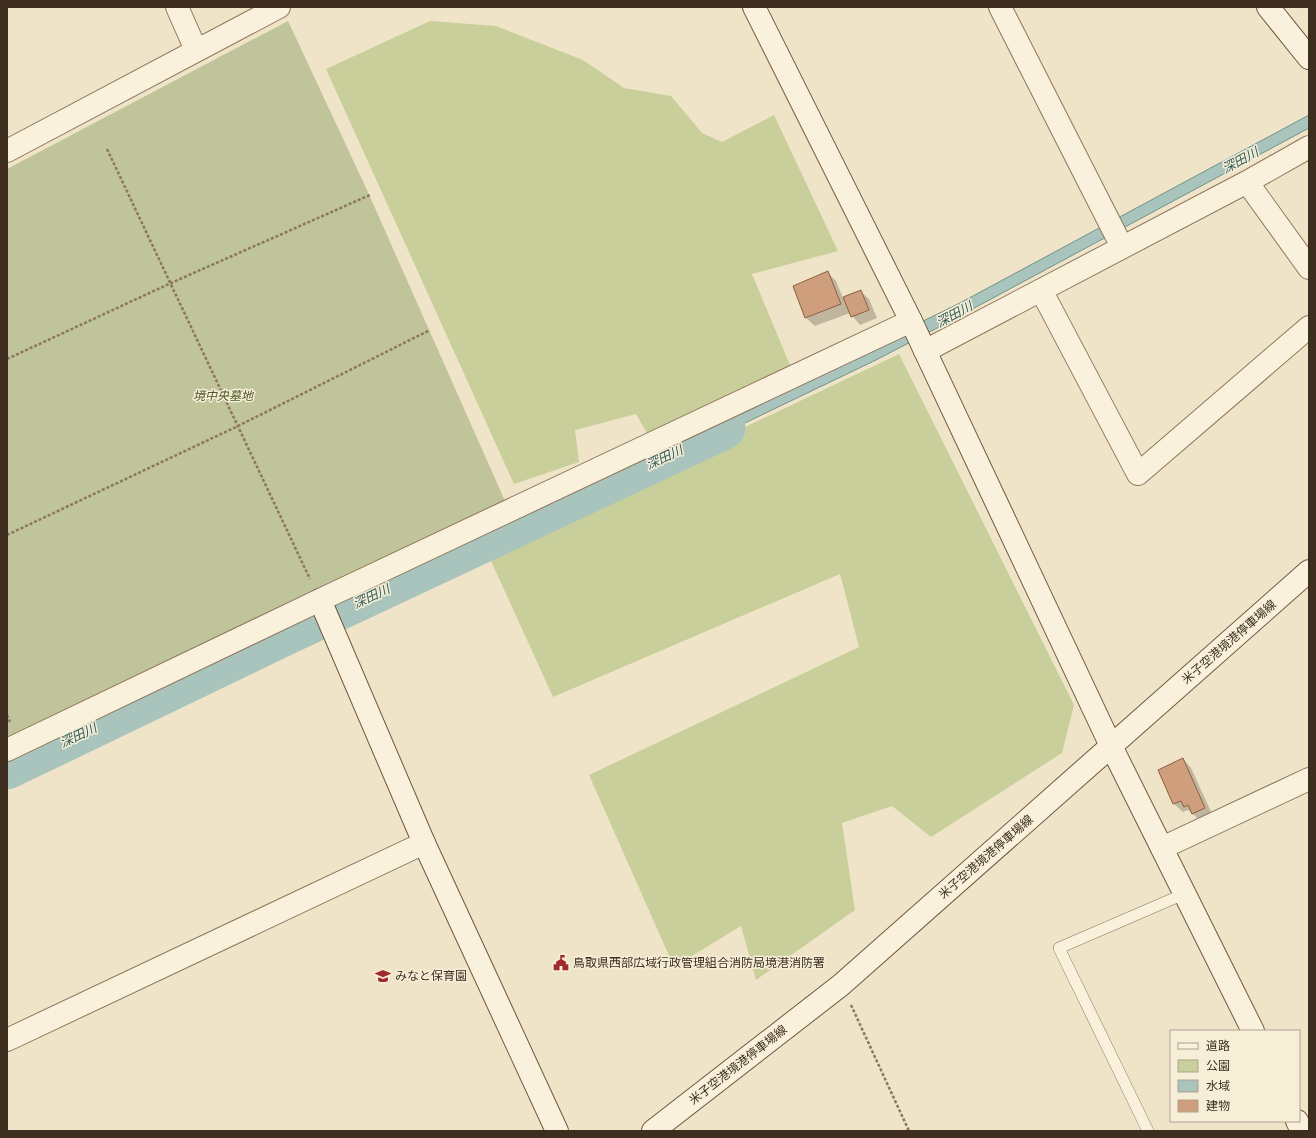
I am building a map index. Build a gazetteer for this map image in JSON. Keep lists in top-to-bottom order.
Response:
{
  "streets": {
    "street": ["米子空港境港停車場線"]
  },
  "water": ["深田川"],
  "parks": ["境中央墓地"],
  "places": {
    "public building": ["鳥取県西部広域行政管理組合消防局境港消防署"],
    "school or university": ["みなと保育園"]
  },
  "legend": [
    "道路",
    "公園",
    "水域",
    "建物"
  ]
}
